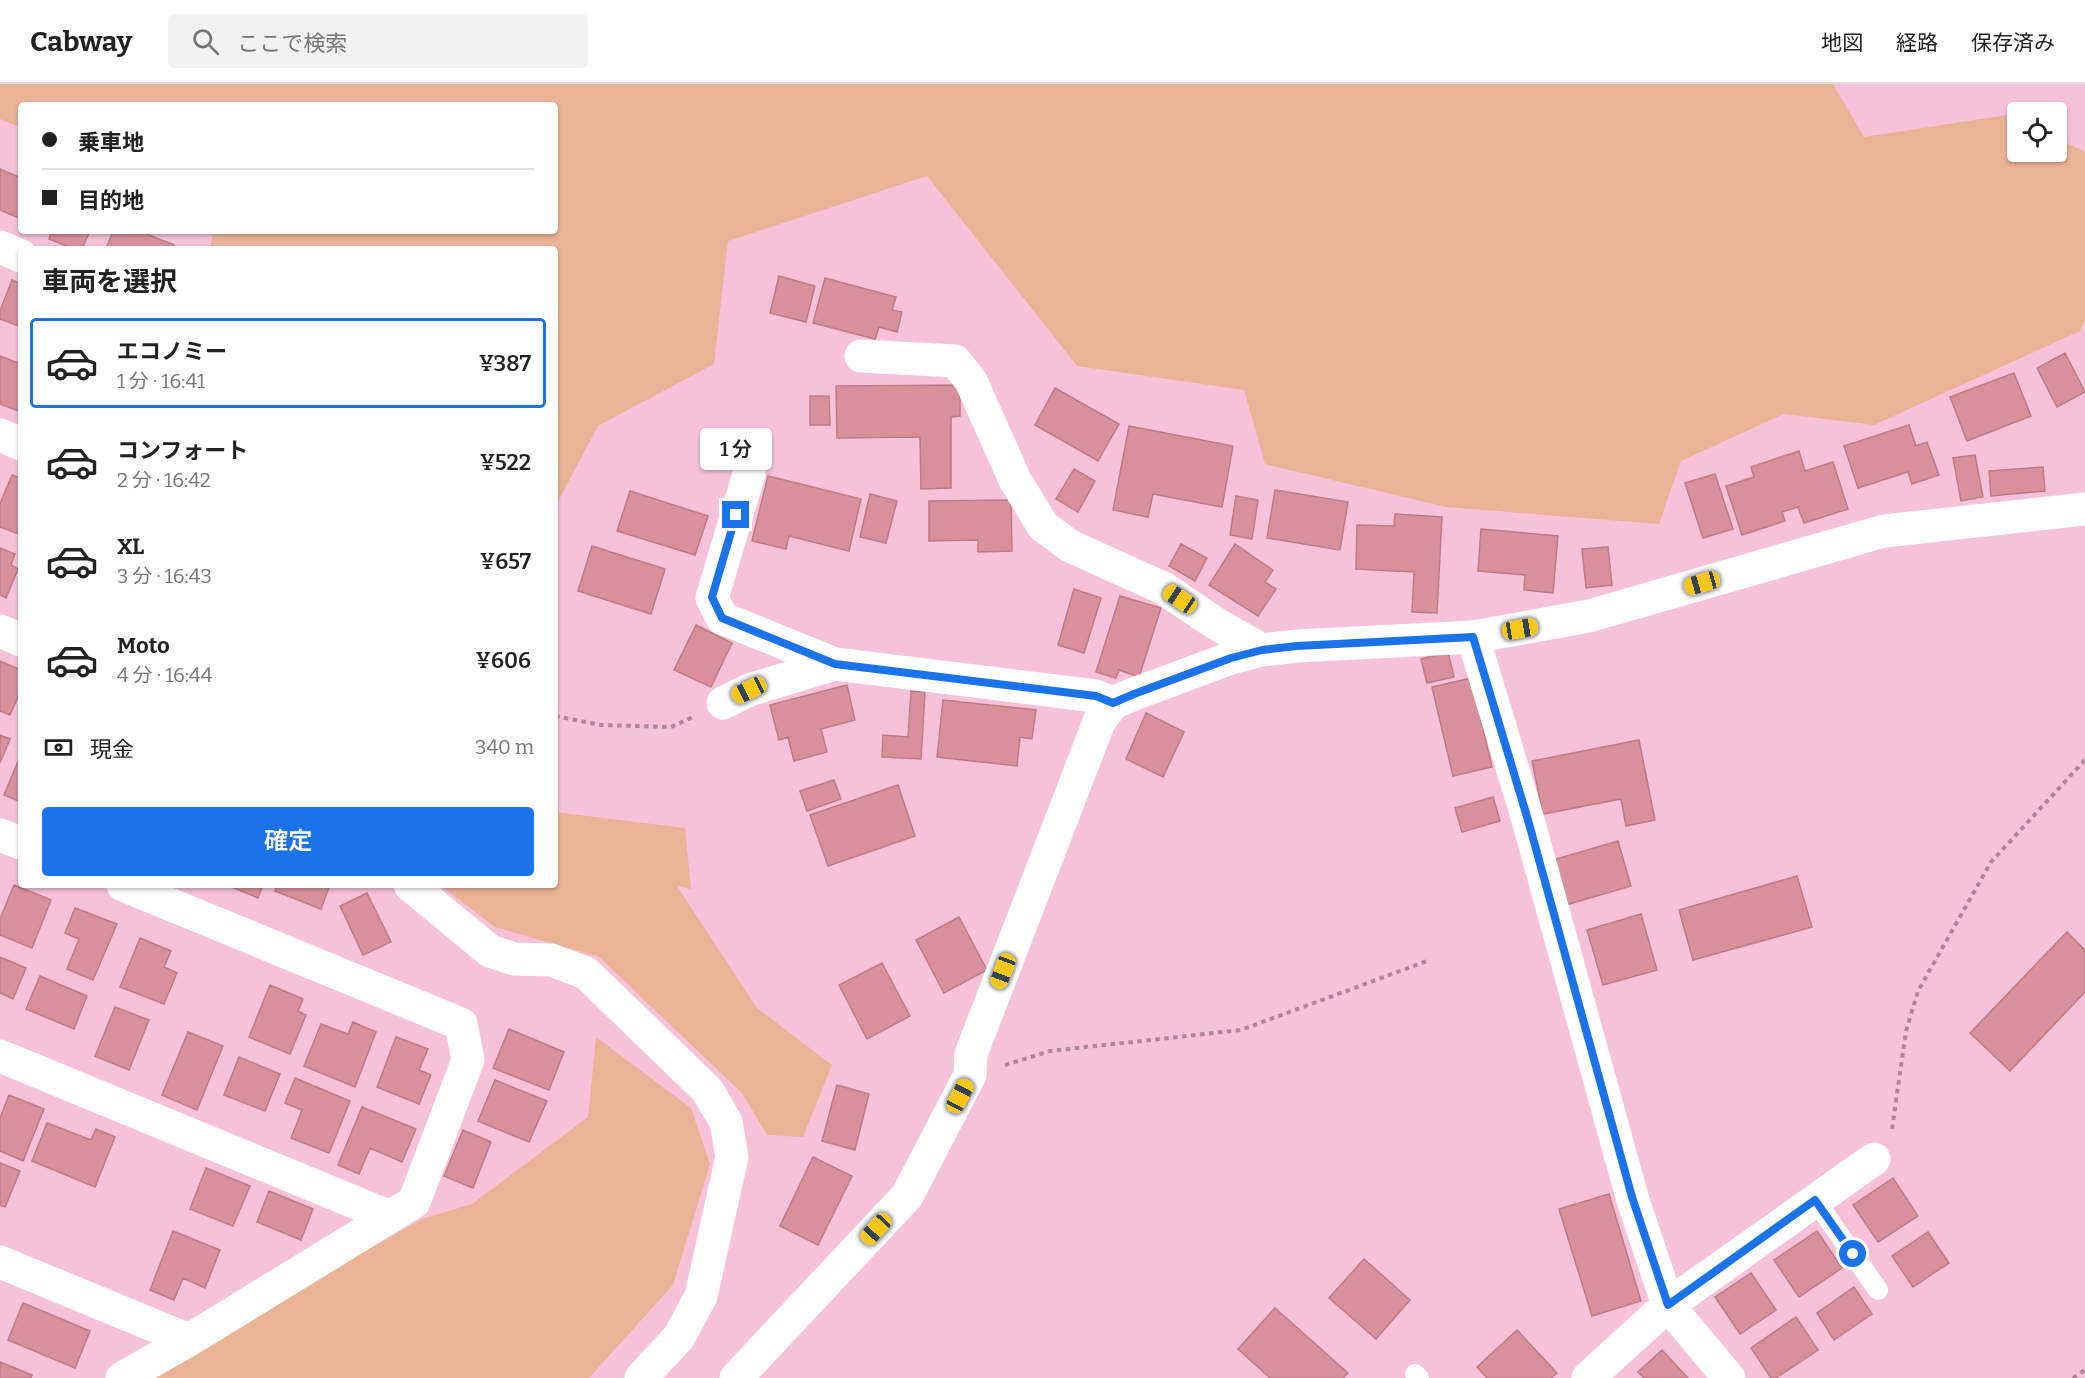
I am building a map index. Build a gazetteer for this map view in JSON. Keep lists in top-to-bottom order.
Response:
{
  "page": {
    "header": "Cabway",
    "search": "ここで検索",
    "nav": ["地図", "経路", "保存済み"],
    "banner": ["乗車地", "目的地"],
    "heading": "車両を選択",
    "list": [
      {
        "name": "エコノミー",
        "note": "1 分 · 16:41",
        "value": "¥387"
      },
      {
        "name": "コンフォート",
        "note": "2 分 · 16:42",
        "value": "¥522"
      },
      {
        "name": "XL",
        "note": "3 分 · 16:43",
        "value": "¥657"
      },
      {
        "name": "Moto",
        "note": "4 分 · 16:44",
        "value": "¥606"
      }
    ],
    "bubble": "1 分",
    "pay": ["現金", "340 m"],
    "buttons": "確定"
  }
}
